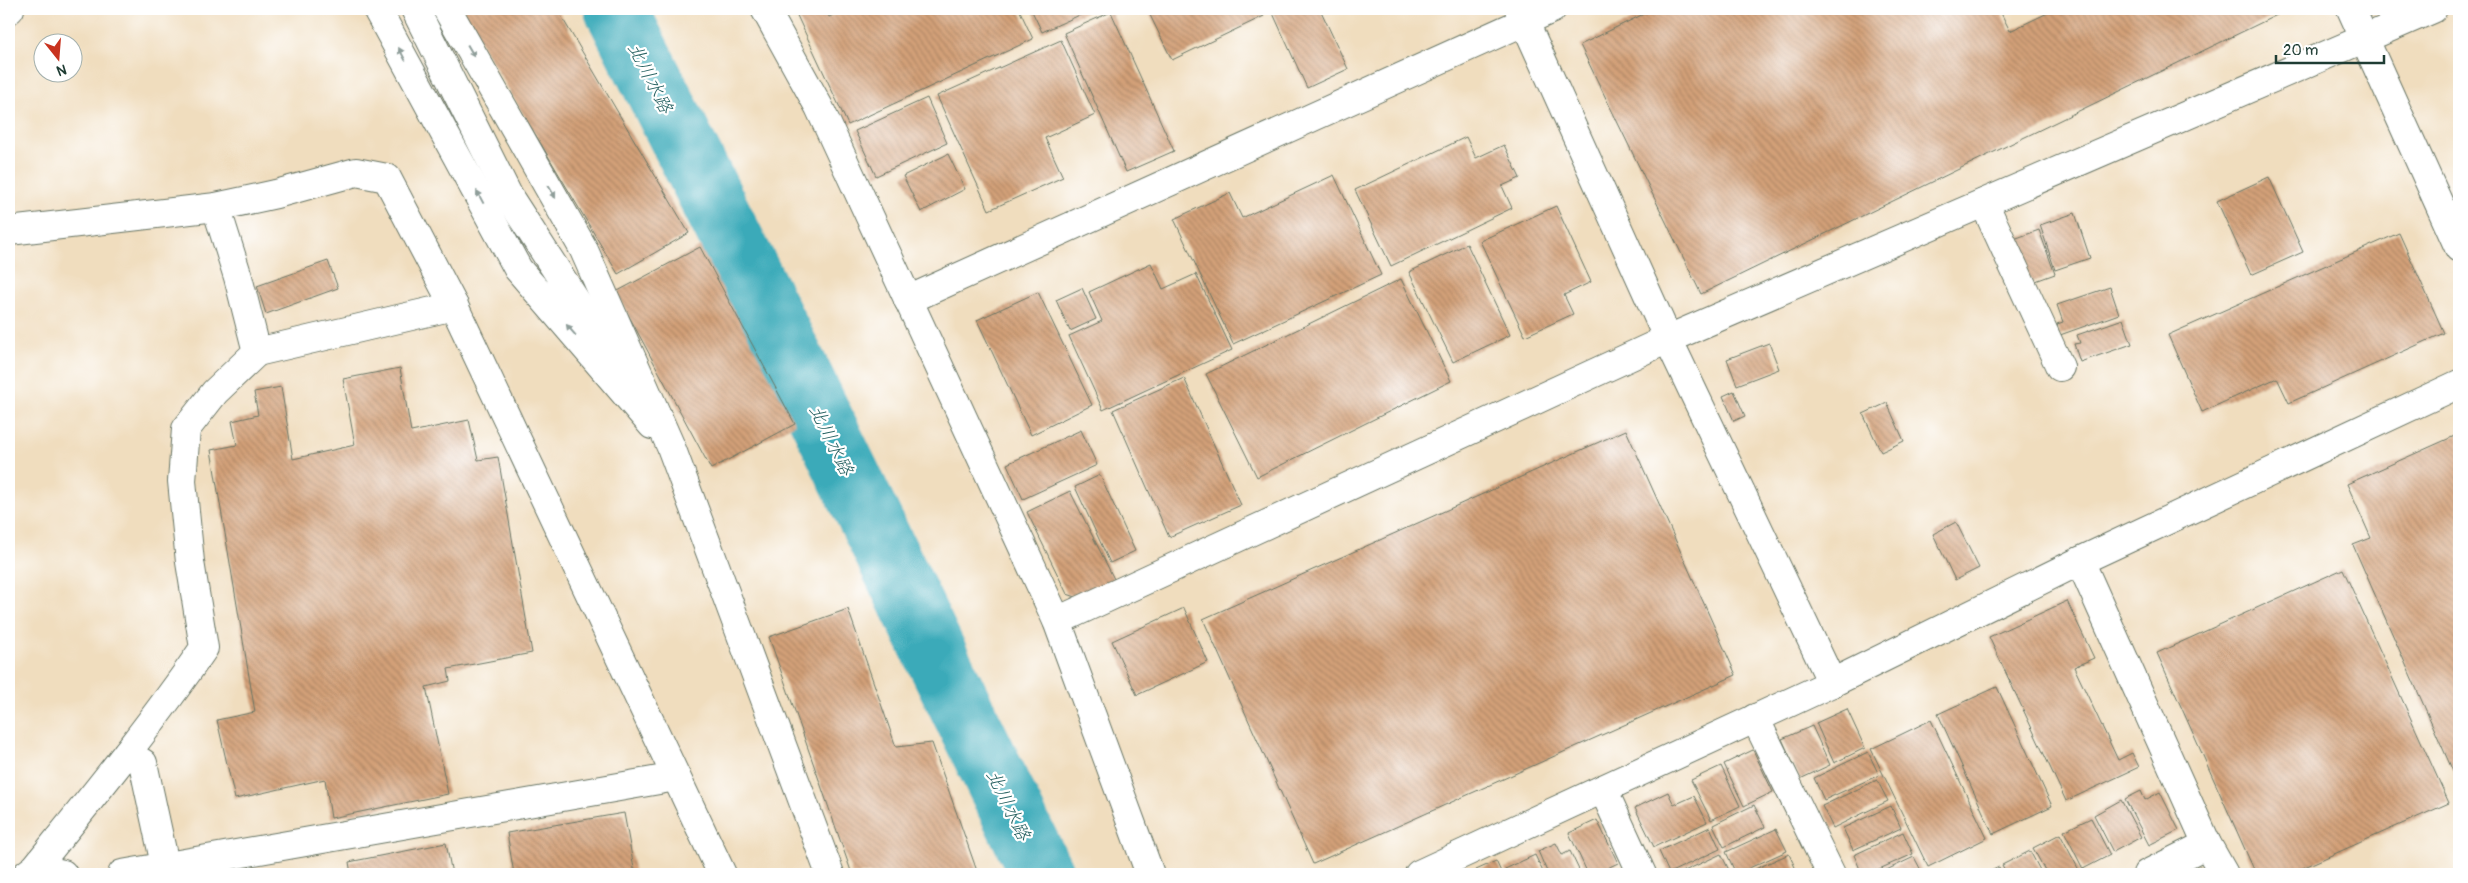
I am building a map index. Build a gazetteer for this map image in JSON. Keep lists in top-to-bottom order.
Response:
{
  "water": ["北川水路"],
  "scale_bar": "20 m",
  "north": "bottom"
}
